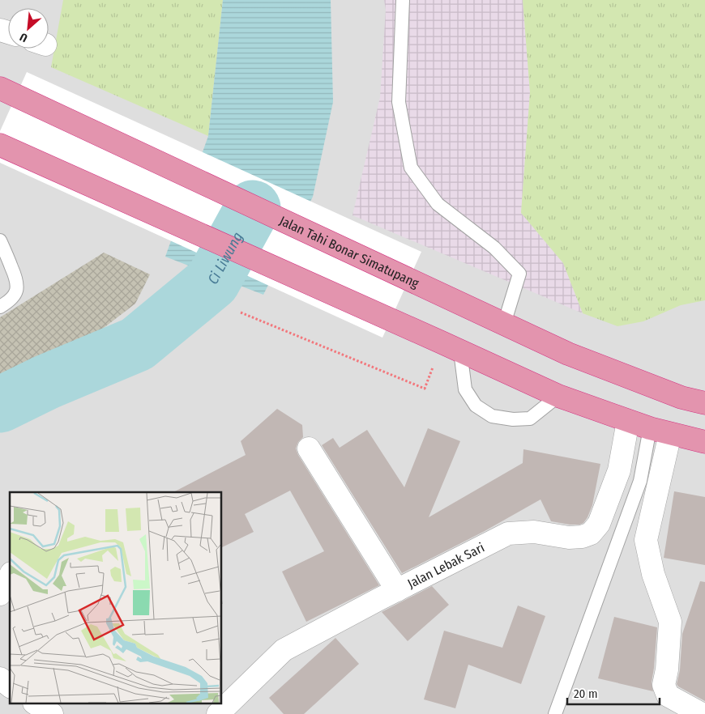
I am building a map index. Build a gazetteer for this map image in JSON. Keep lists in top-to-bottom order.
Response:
{
  "streets": {
    "highway": ["Jalan Tahi Bonar Simatupang"],
    "street": ["Jalan Lebak Sari"]
  },
  "water": ["Ci Liwung"],
  "scale_bar": "20 m",
  "north": "bottom left"
}
